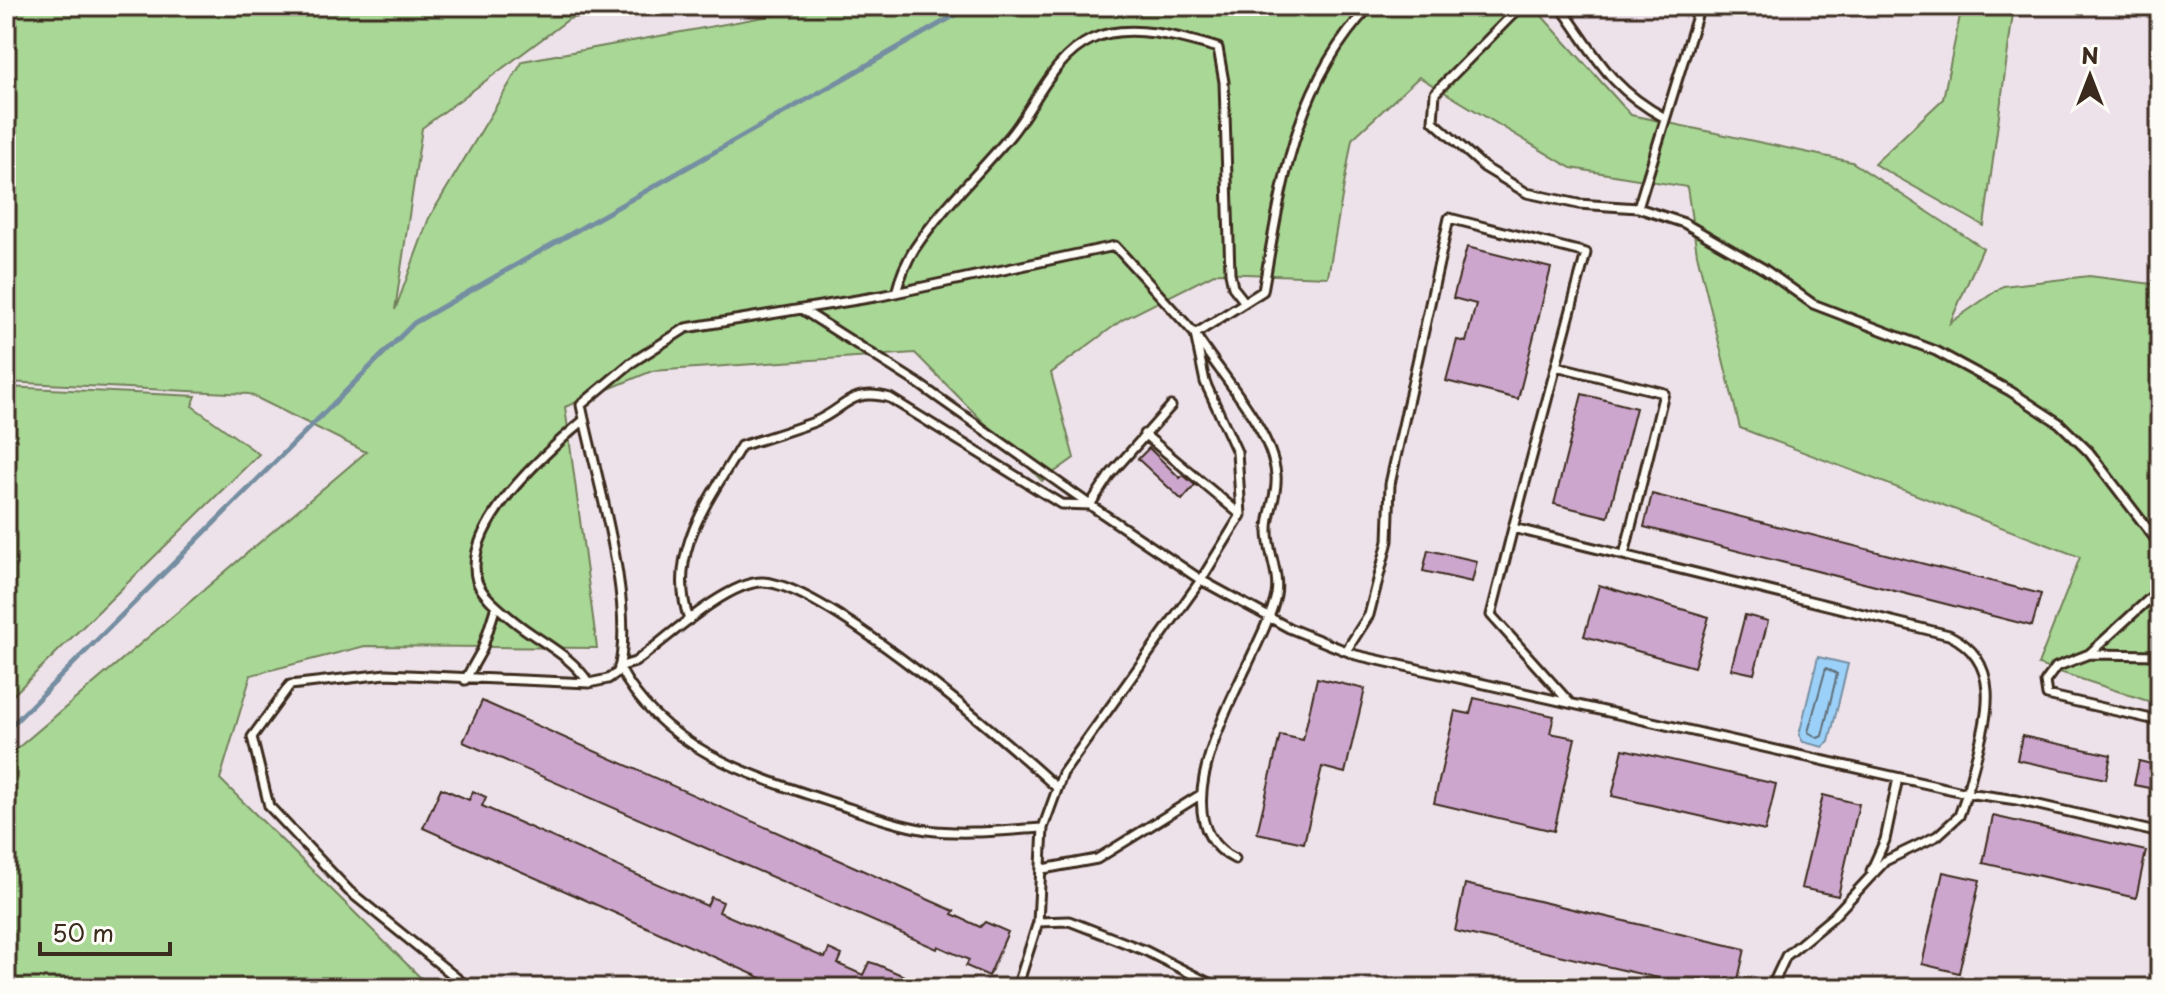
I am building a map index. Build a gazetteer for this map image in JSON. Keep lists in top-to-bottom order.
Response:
{
  "scale_bar": "50 m",
  "north": "top"
}
